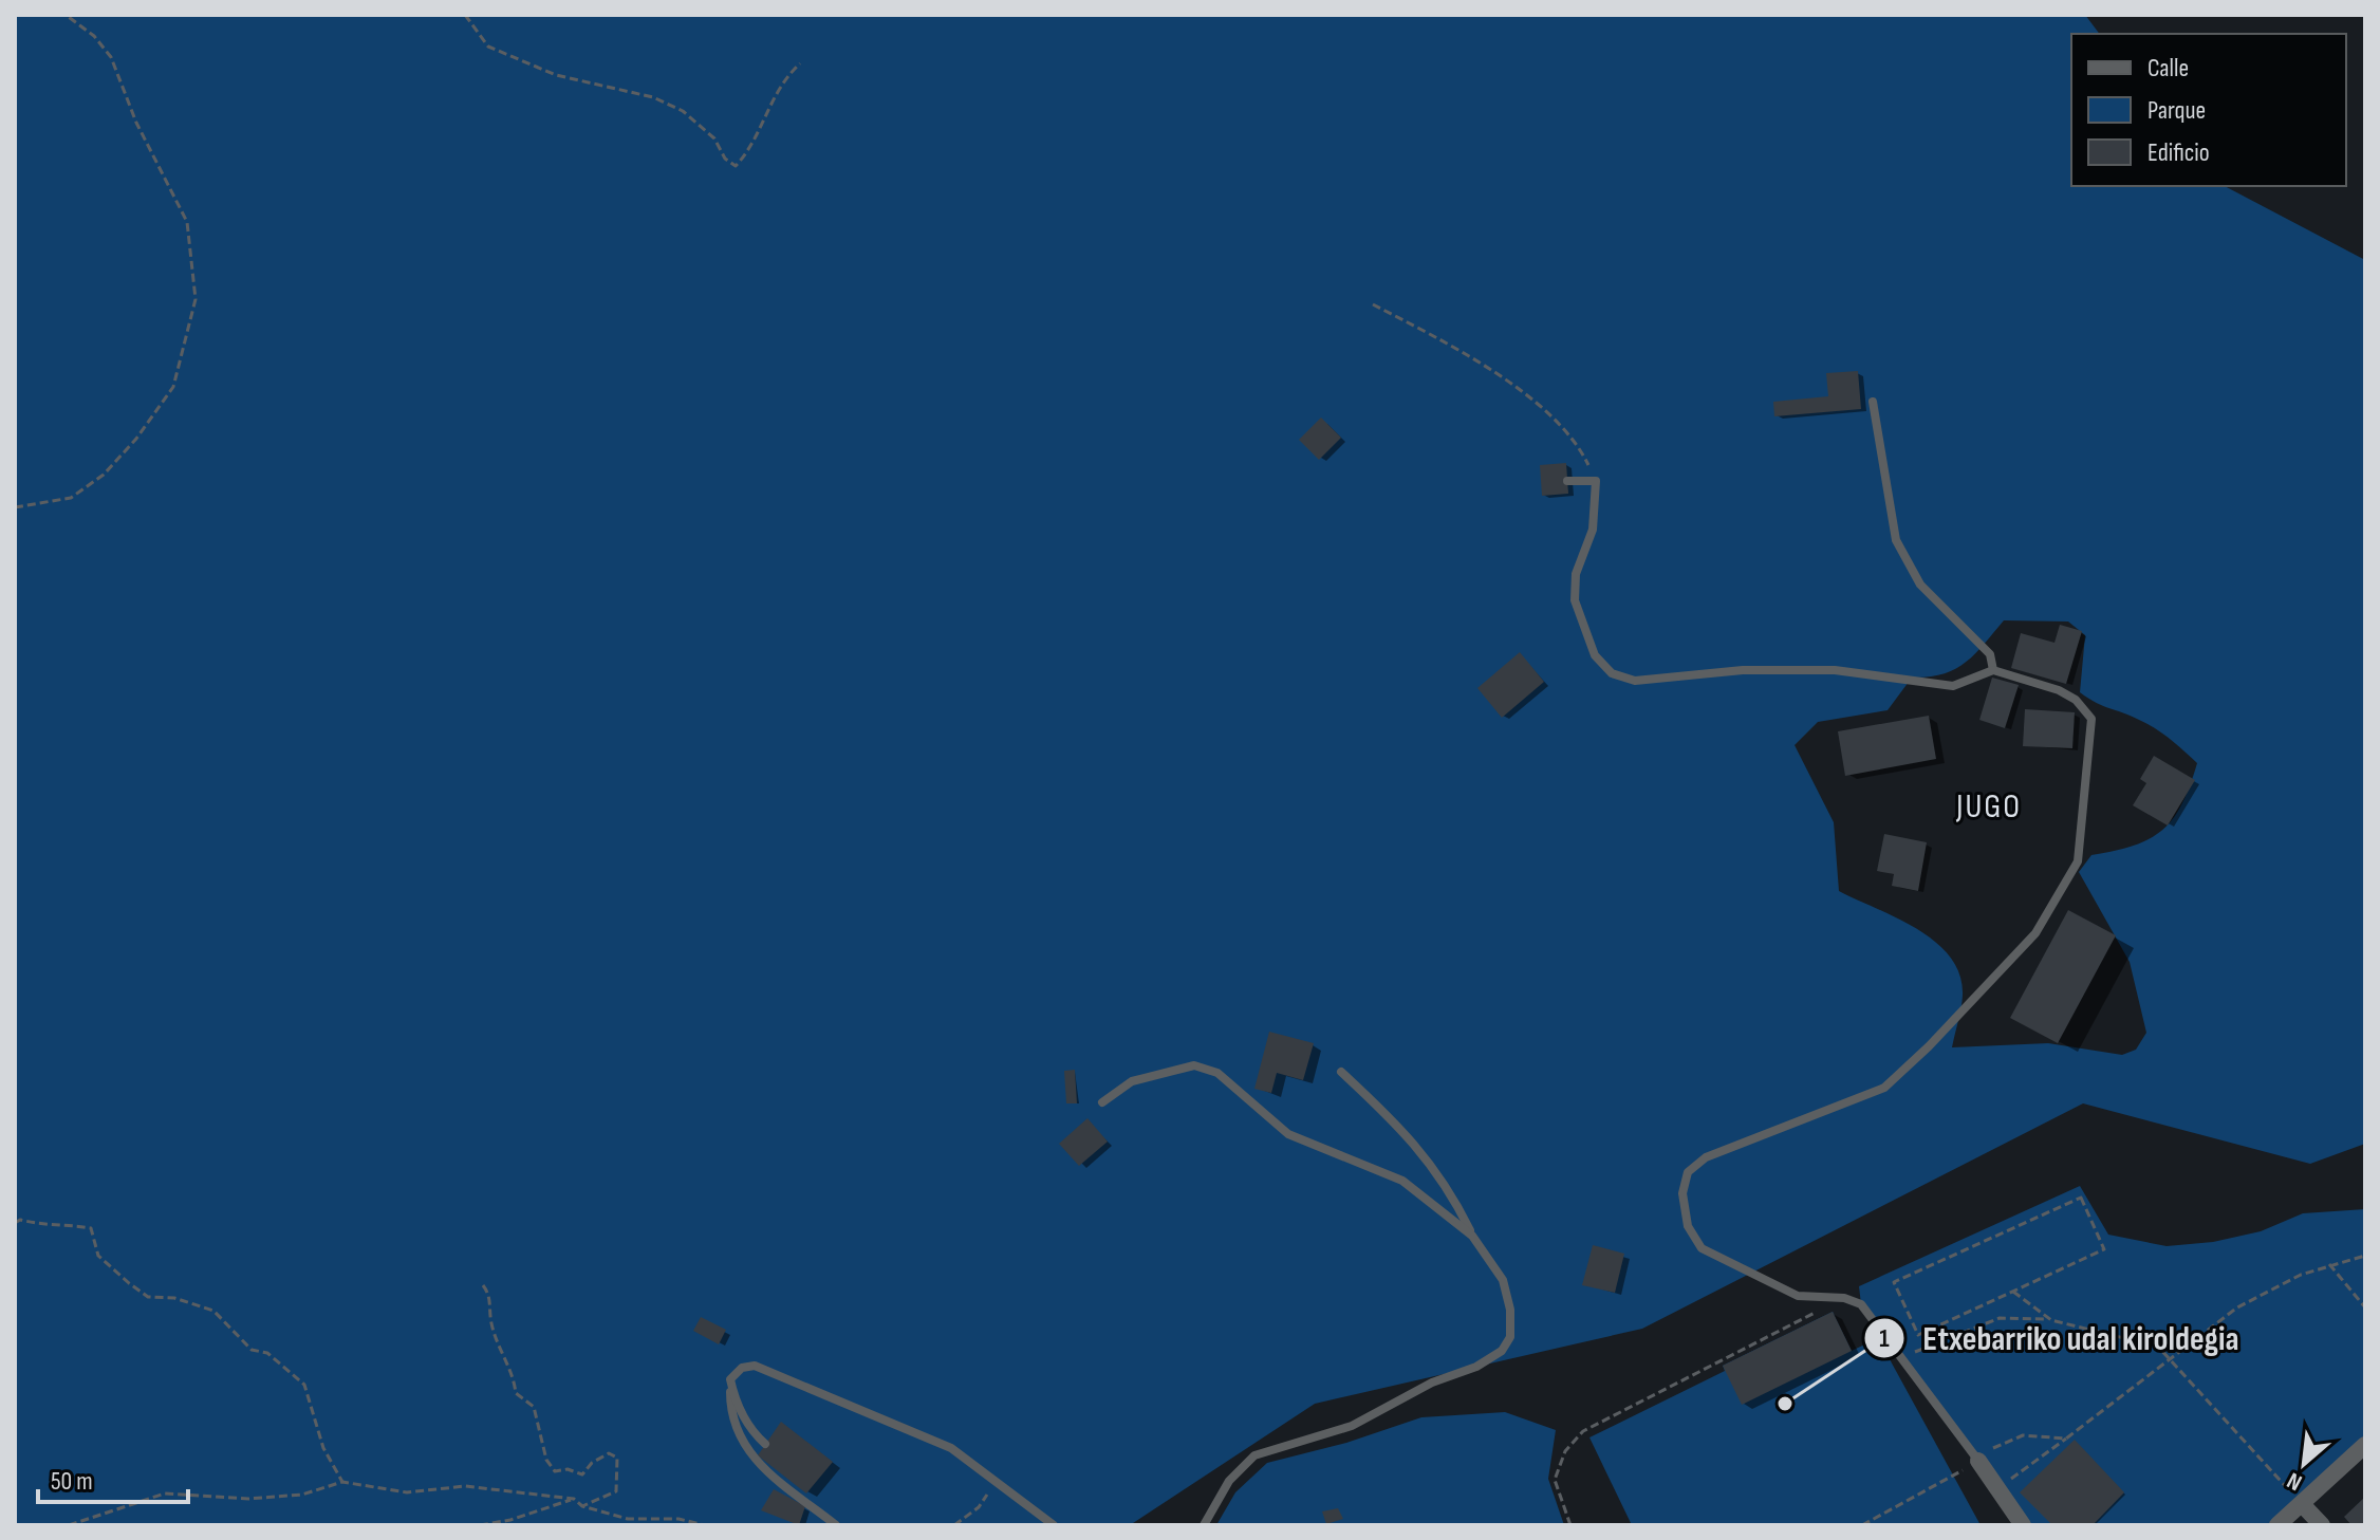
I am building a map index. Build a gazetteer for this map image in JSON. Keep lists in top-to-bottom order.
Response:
{
  "districts": ["JUGO"],
  "places": ["Etxebarriko udal kiroldegia"],
  "legend": ["Calle", "Parque", "Edificio"],
  "scale_bar": "50 m",
  "north": "bottom left"
}
